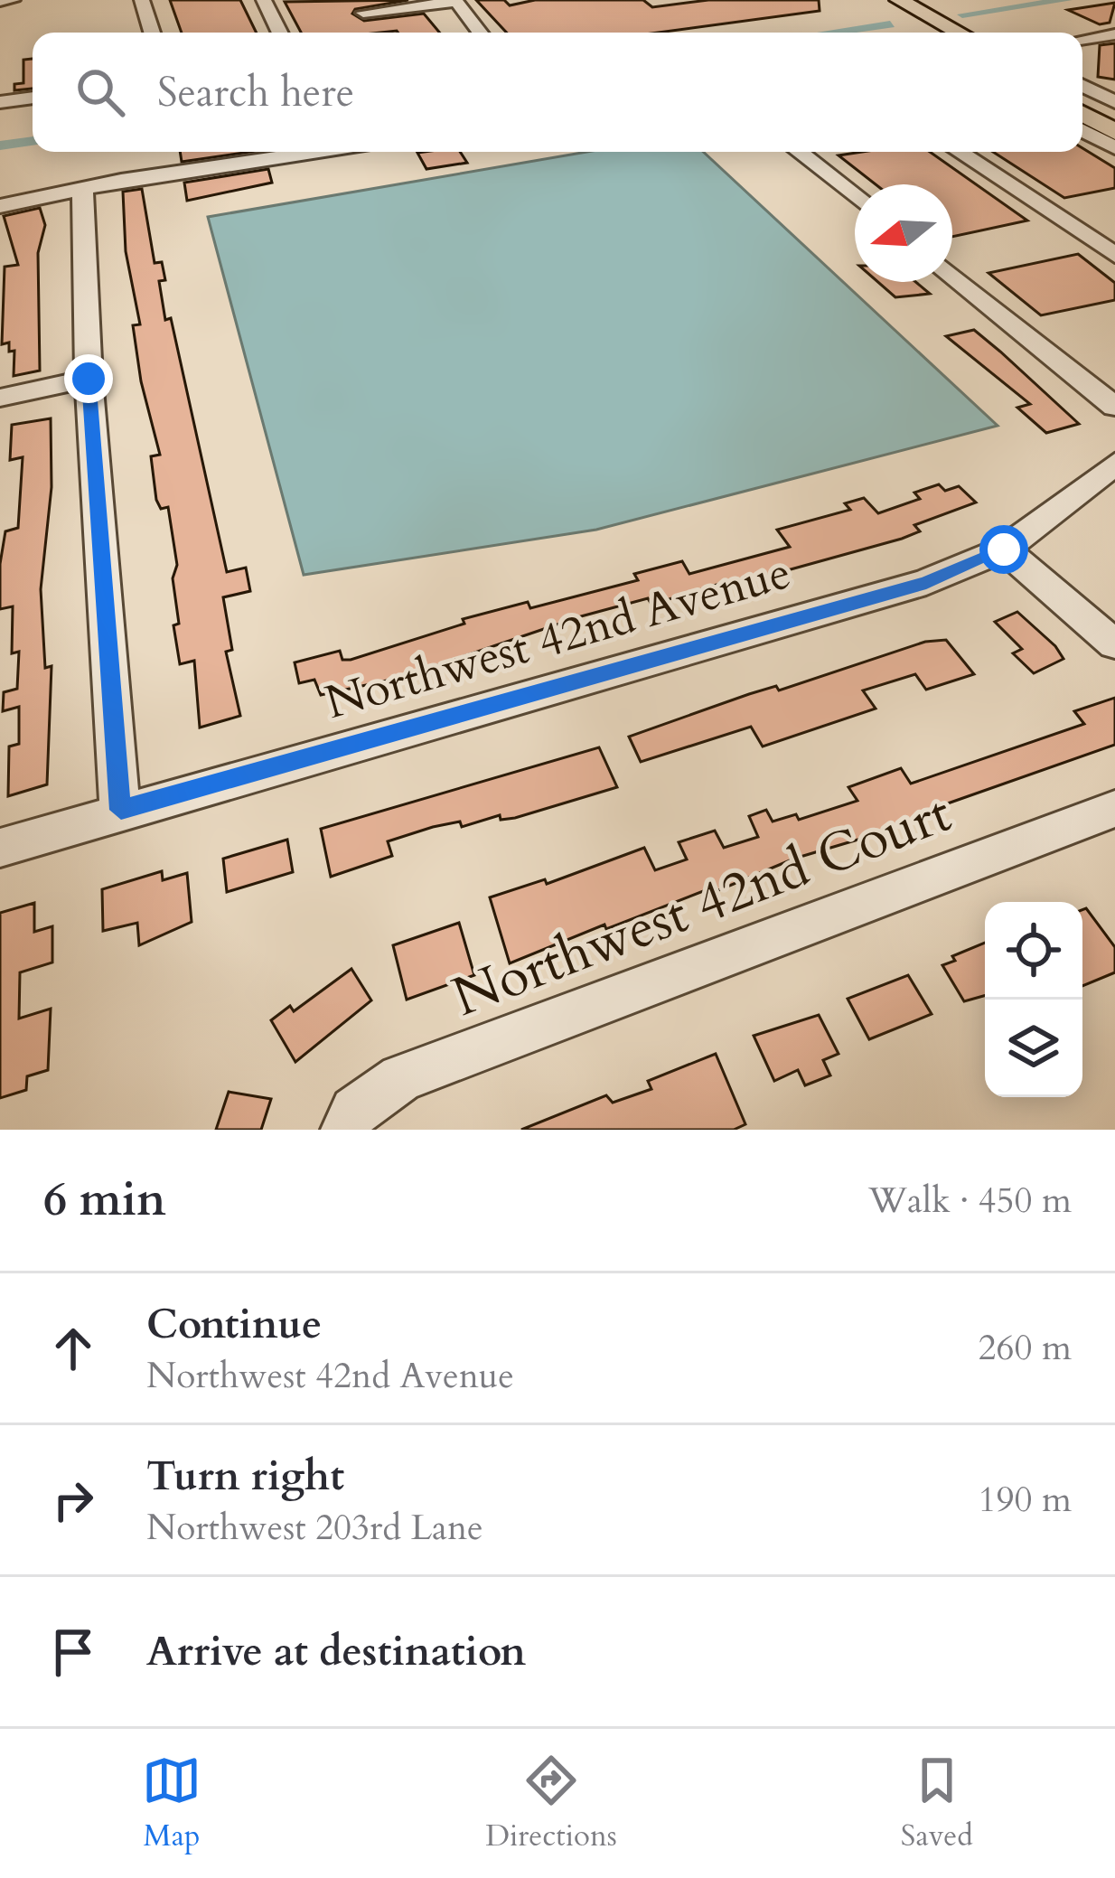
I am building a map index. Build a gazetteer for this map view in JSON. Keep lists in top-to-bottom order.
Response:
{
  "streets": {
    "street": ["Northwest 42nd Avenue", "Northwest 42nd Court"]
  },
  "north": "left",
  "page": {
    "search": "Search here",
    "heading": ["6 min", "Walk · 450 m"],
    "list": [
      ["Continue", "Northwest 42nd Avenue", "260 m"],
      ["Turn right", "Northwest 203rd Lane", "190 m"],
      "Arrive at destination"
    ],
    "nav": ["Map", "Directions", "Saved"]
  }
}
